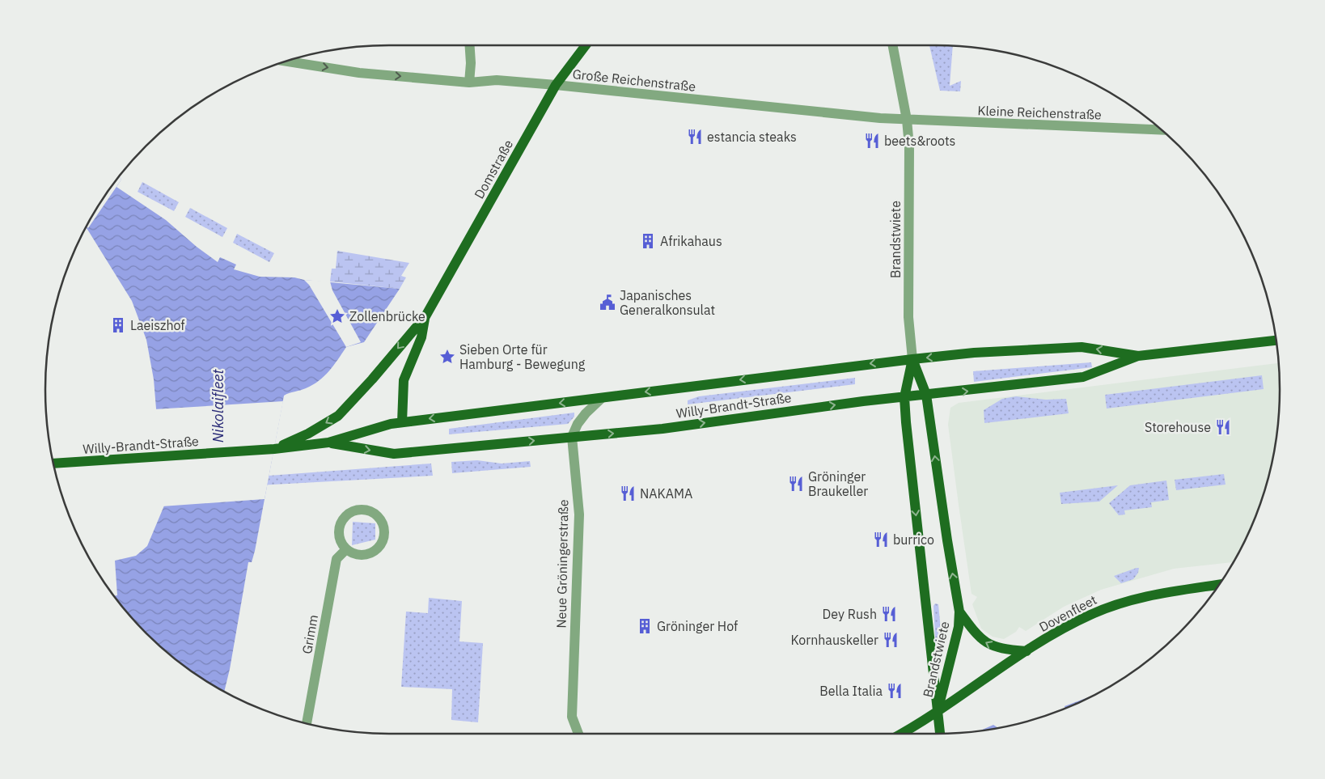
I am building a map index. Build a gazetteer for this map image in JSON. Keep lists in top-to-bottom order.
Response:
{
  "streets": {
    "main road": [
      "Domstraße",
      "Brandstwiete",
      "Willy-Brandt-Straße",
      "Dovenfleet"
    ],
    "street": [
      "Große Reichenstraße",
      "Kleine Reichenstraße",
      "Neue Gröningerstraße",
      "Grimm"
    ]
  },
  "crossings": [
    ["Große Reichenstraße", "Kleine Reichenstraße"],
    ["Große Reichenstraße", "Domstraße"],
    ["Große Reichenstraße", "Brandstwiete"],
    ["Kleine Reichenstraße", "Brandstwiete"],
    ["Domstraße", "Willy-Brandt-Straße"],
    ["Brandstwiete", "Willy-Brandt-Straße"],
    ["Brandstwiete", "Dovenfleet"],
    ["Willy-Brandt-Straße", "Neue Gröningerstraße"]
  ],
  "water": ["Nikolaifleet"],
  "places": {
    "restaurant": [
      "estancia steaks",
      "beets&roots",
      "Storehouse",
      "Gröninger Braukeller",
      "NAKAMA",
      "burrico",
      "Dey Rush",
      "Kornhauskeller",
      "Bella Italia"
    ],
    "building": ["Afrikahaus", "Laeiszhof", "Gröninger Hof"],
    "public building": ["Japanisches Generalkonsulat"],
    "place": ["Zollenbrücke", "Sieben Orte für Hamburg - Bewegung"]
  }
}
